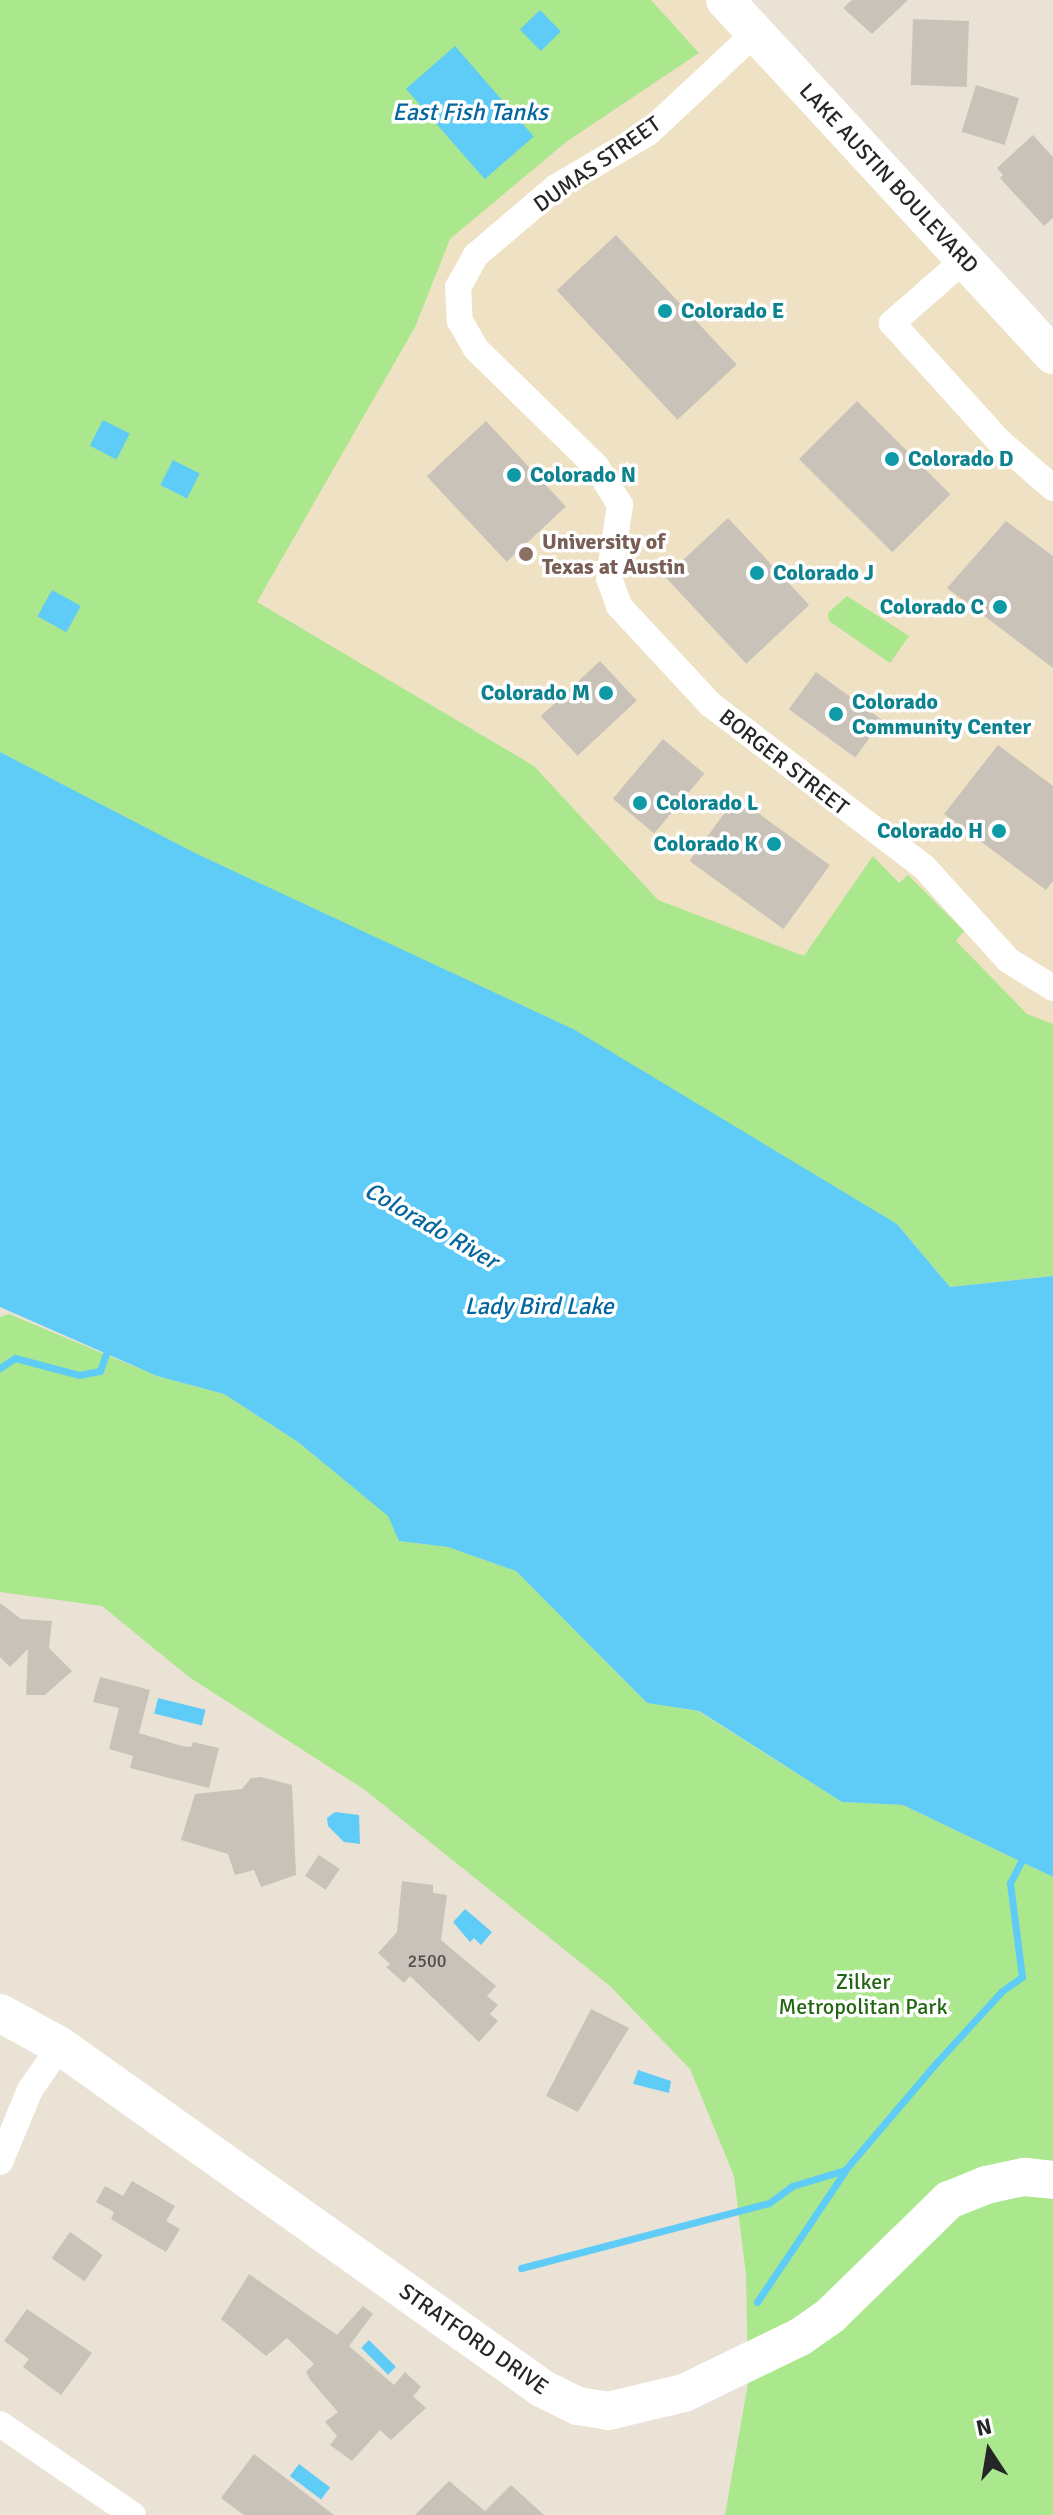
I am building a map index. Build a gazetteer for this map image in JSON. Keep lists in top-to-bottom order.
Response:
{
  "streets": {
    "street": [
      "DUMAS STREET",
      "LAKE AUSTIN BOULEVARD",
      "BORGER STREET",
      "STRATFORD DRIVE"
    ]
  },
  "crossings": [
    ["DUMAS STREET", "LAKE AUSTIN BOULEVARD"],
    ["DUMAS STREET", "BORGER STREET"]
  ],
  "water": ["East Fish Tanks", "Colorado River", "Lady Bird Lake"],
  "parks": ["Zilker Metropolitan Park"],
  "places": [
    "Colorado E",
    "Colorado D",
    "Colorado N",
    "University of Texas at Austin",
    "Colorado J",
    "Colorado C",
    "Colorado M",
    "Colorado Community Center",
    "Colorado L",
    "Colorado H",
    "Colorado K"
  ],
  "house_numbers": ["2500"],
  "north": "top"
}
